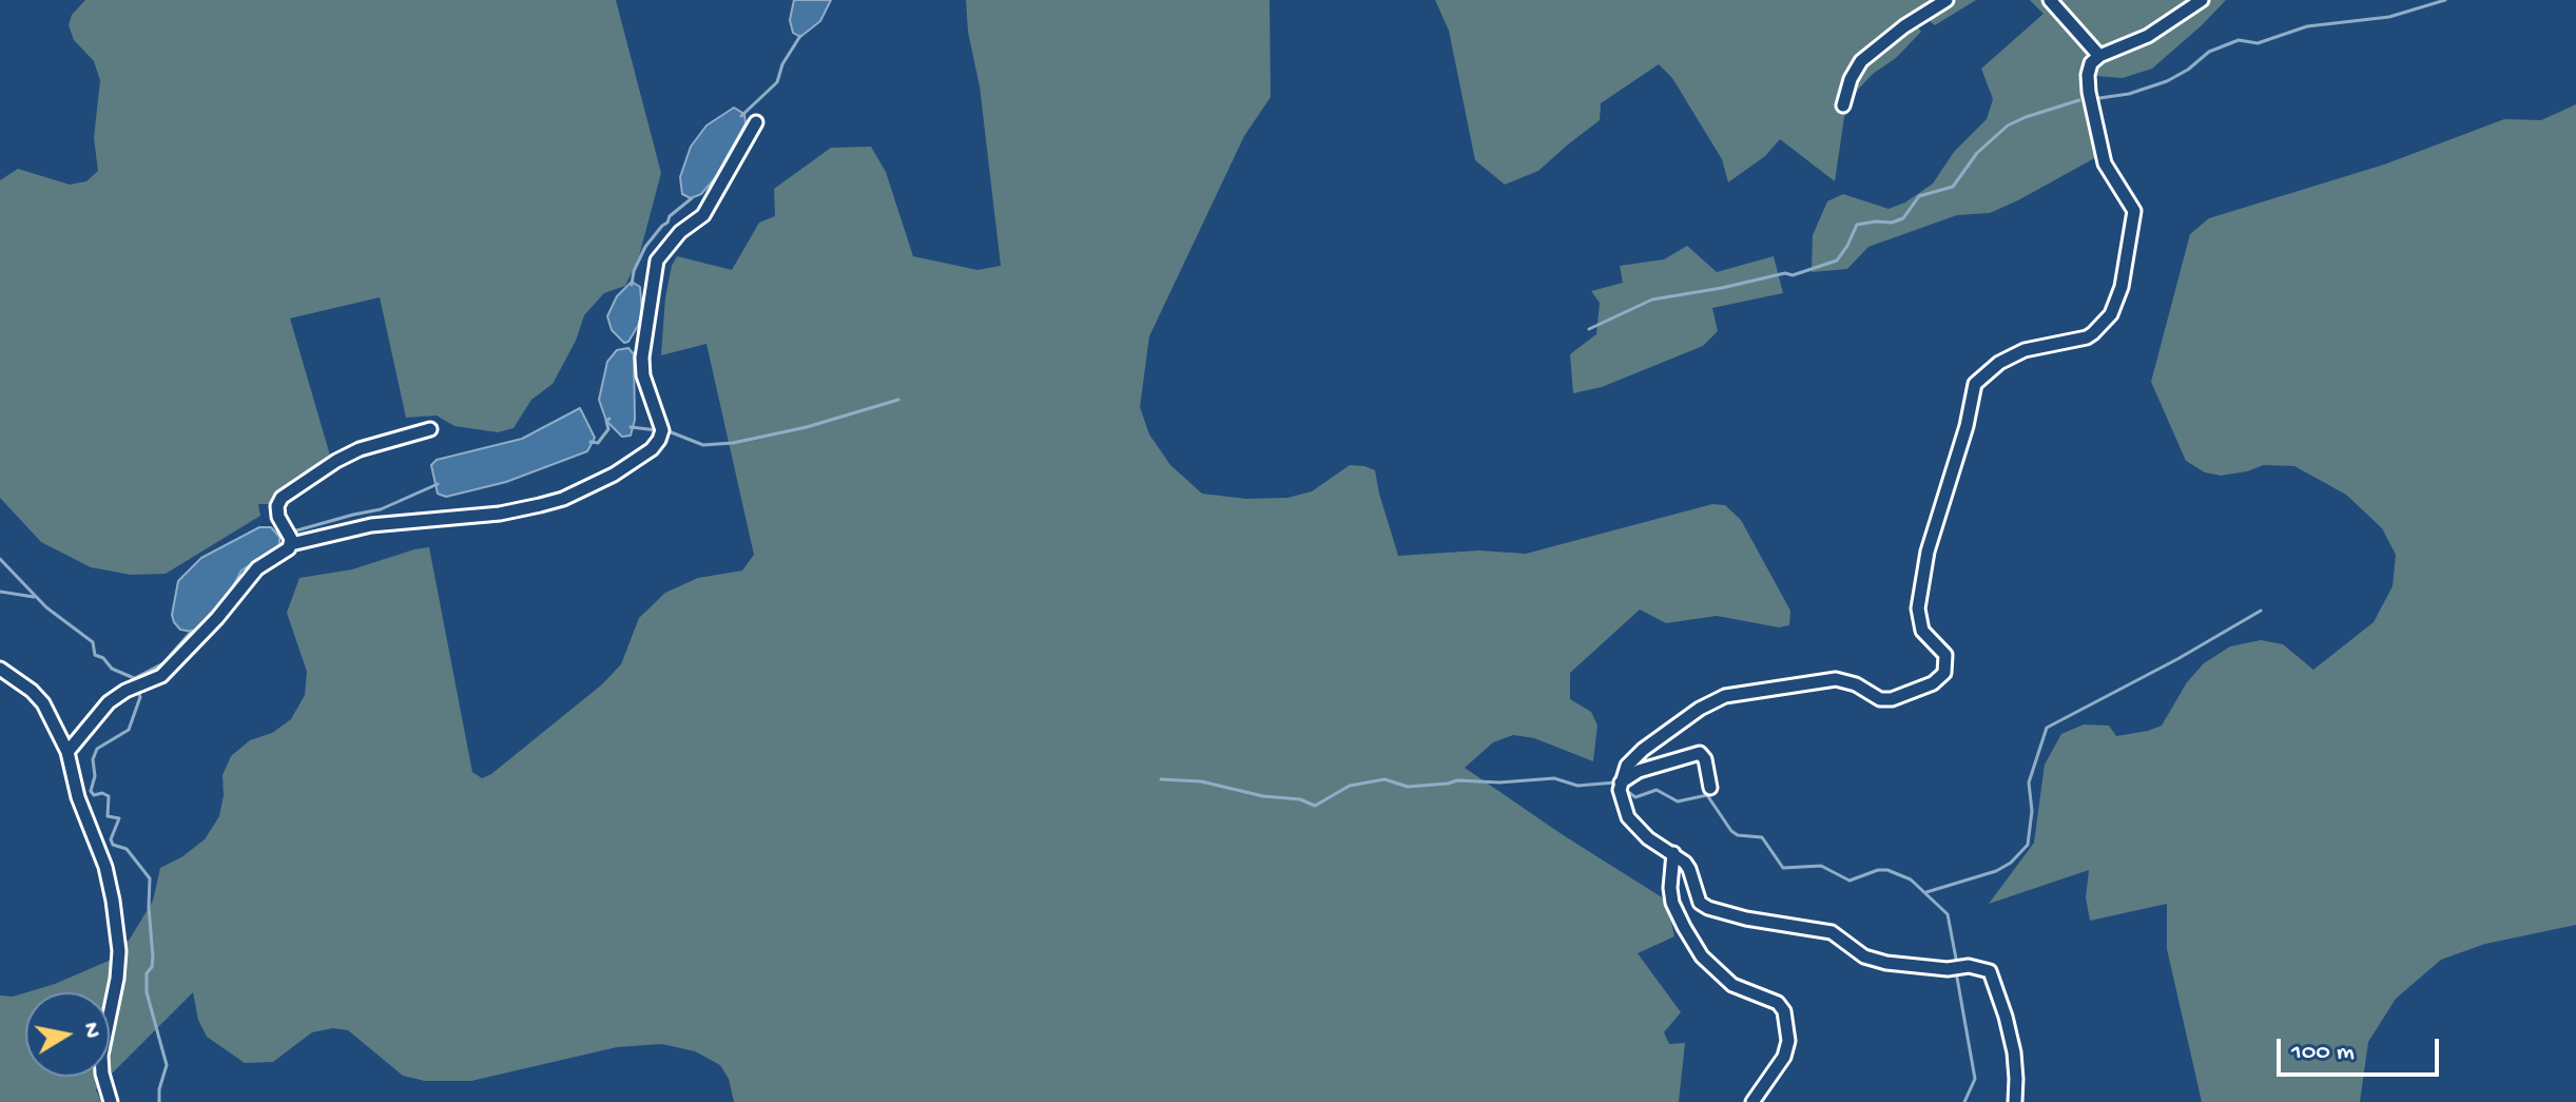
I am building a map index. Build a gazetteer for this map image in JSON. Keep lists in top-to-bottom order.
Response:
{
  "scale_bar": "100 m",
  "north": "right"
}
